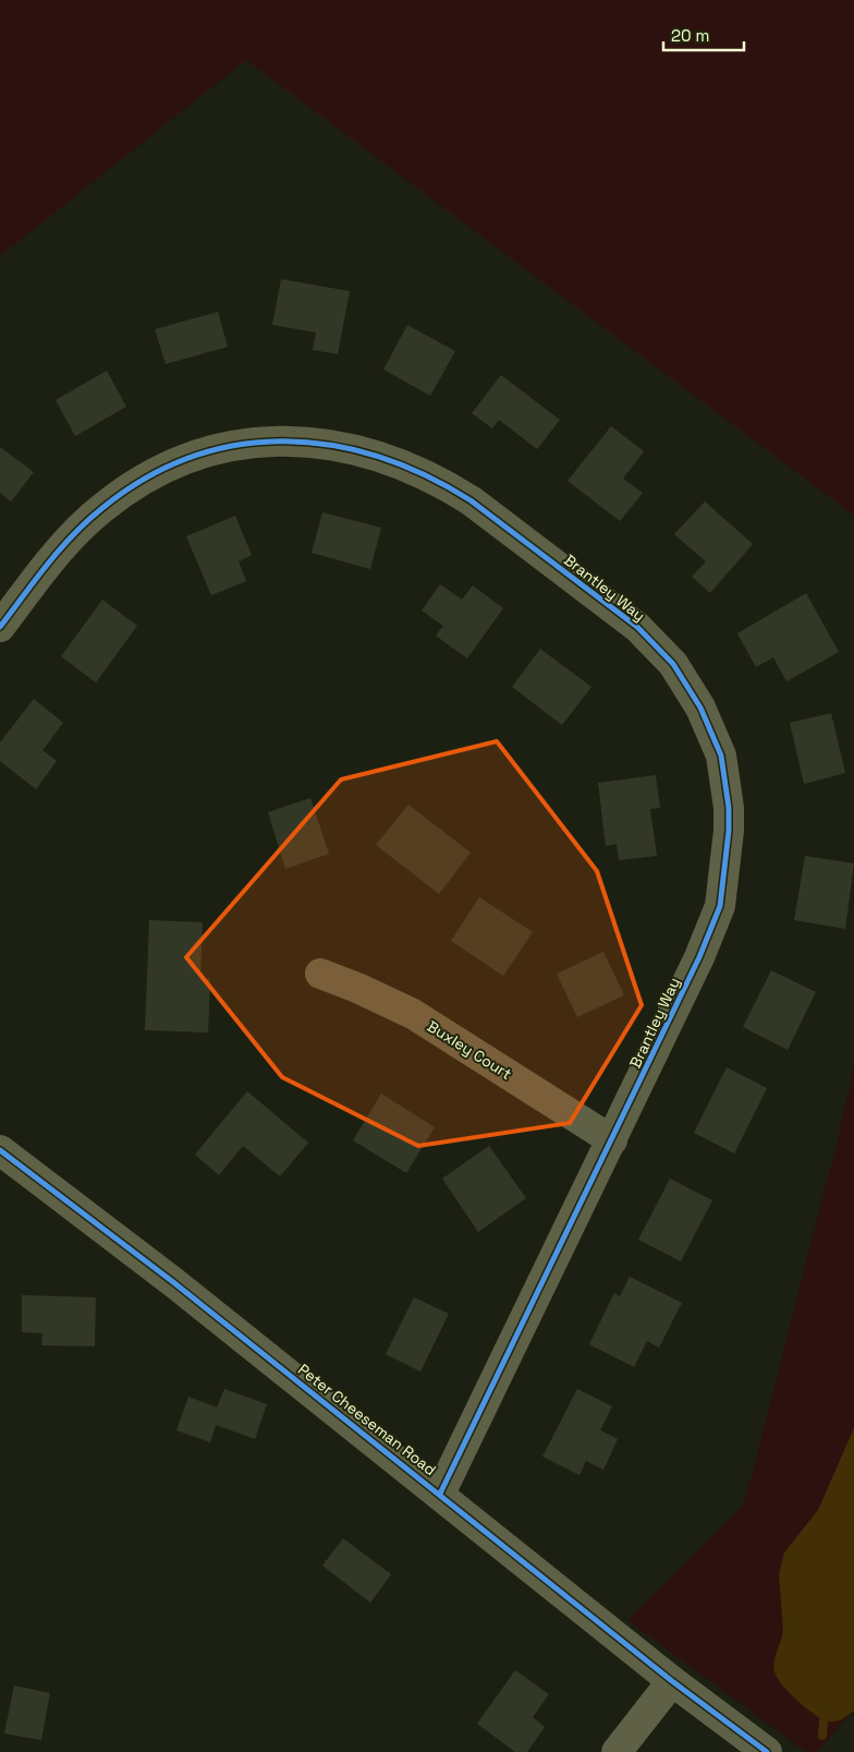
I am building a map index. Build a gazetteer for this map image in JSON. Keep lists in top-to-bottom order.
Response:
{
  "streets": {
    "street": ["Brantley Way", "Buxley Court", "Peter Cheeseman Road"]
  },
  "crossings": [
    ["Brantley Way", "Buxley Court"],
    ["Brantley Way", "Peter Cheeseman Road"]
  ],
  "scale_bar": "20 m"
}
